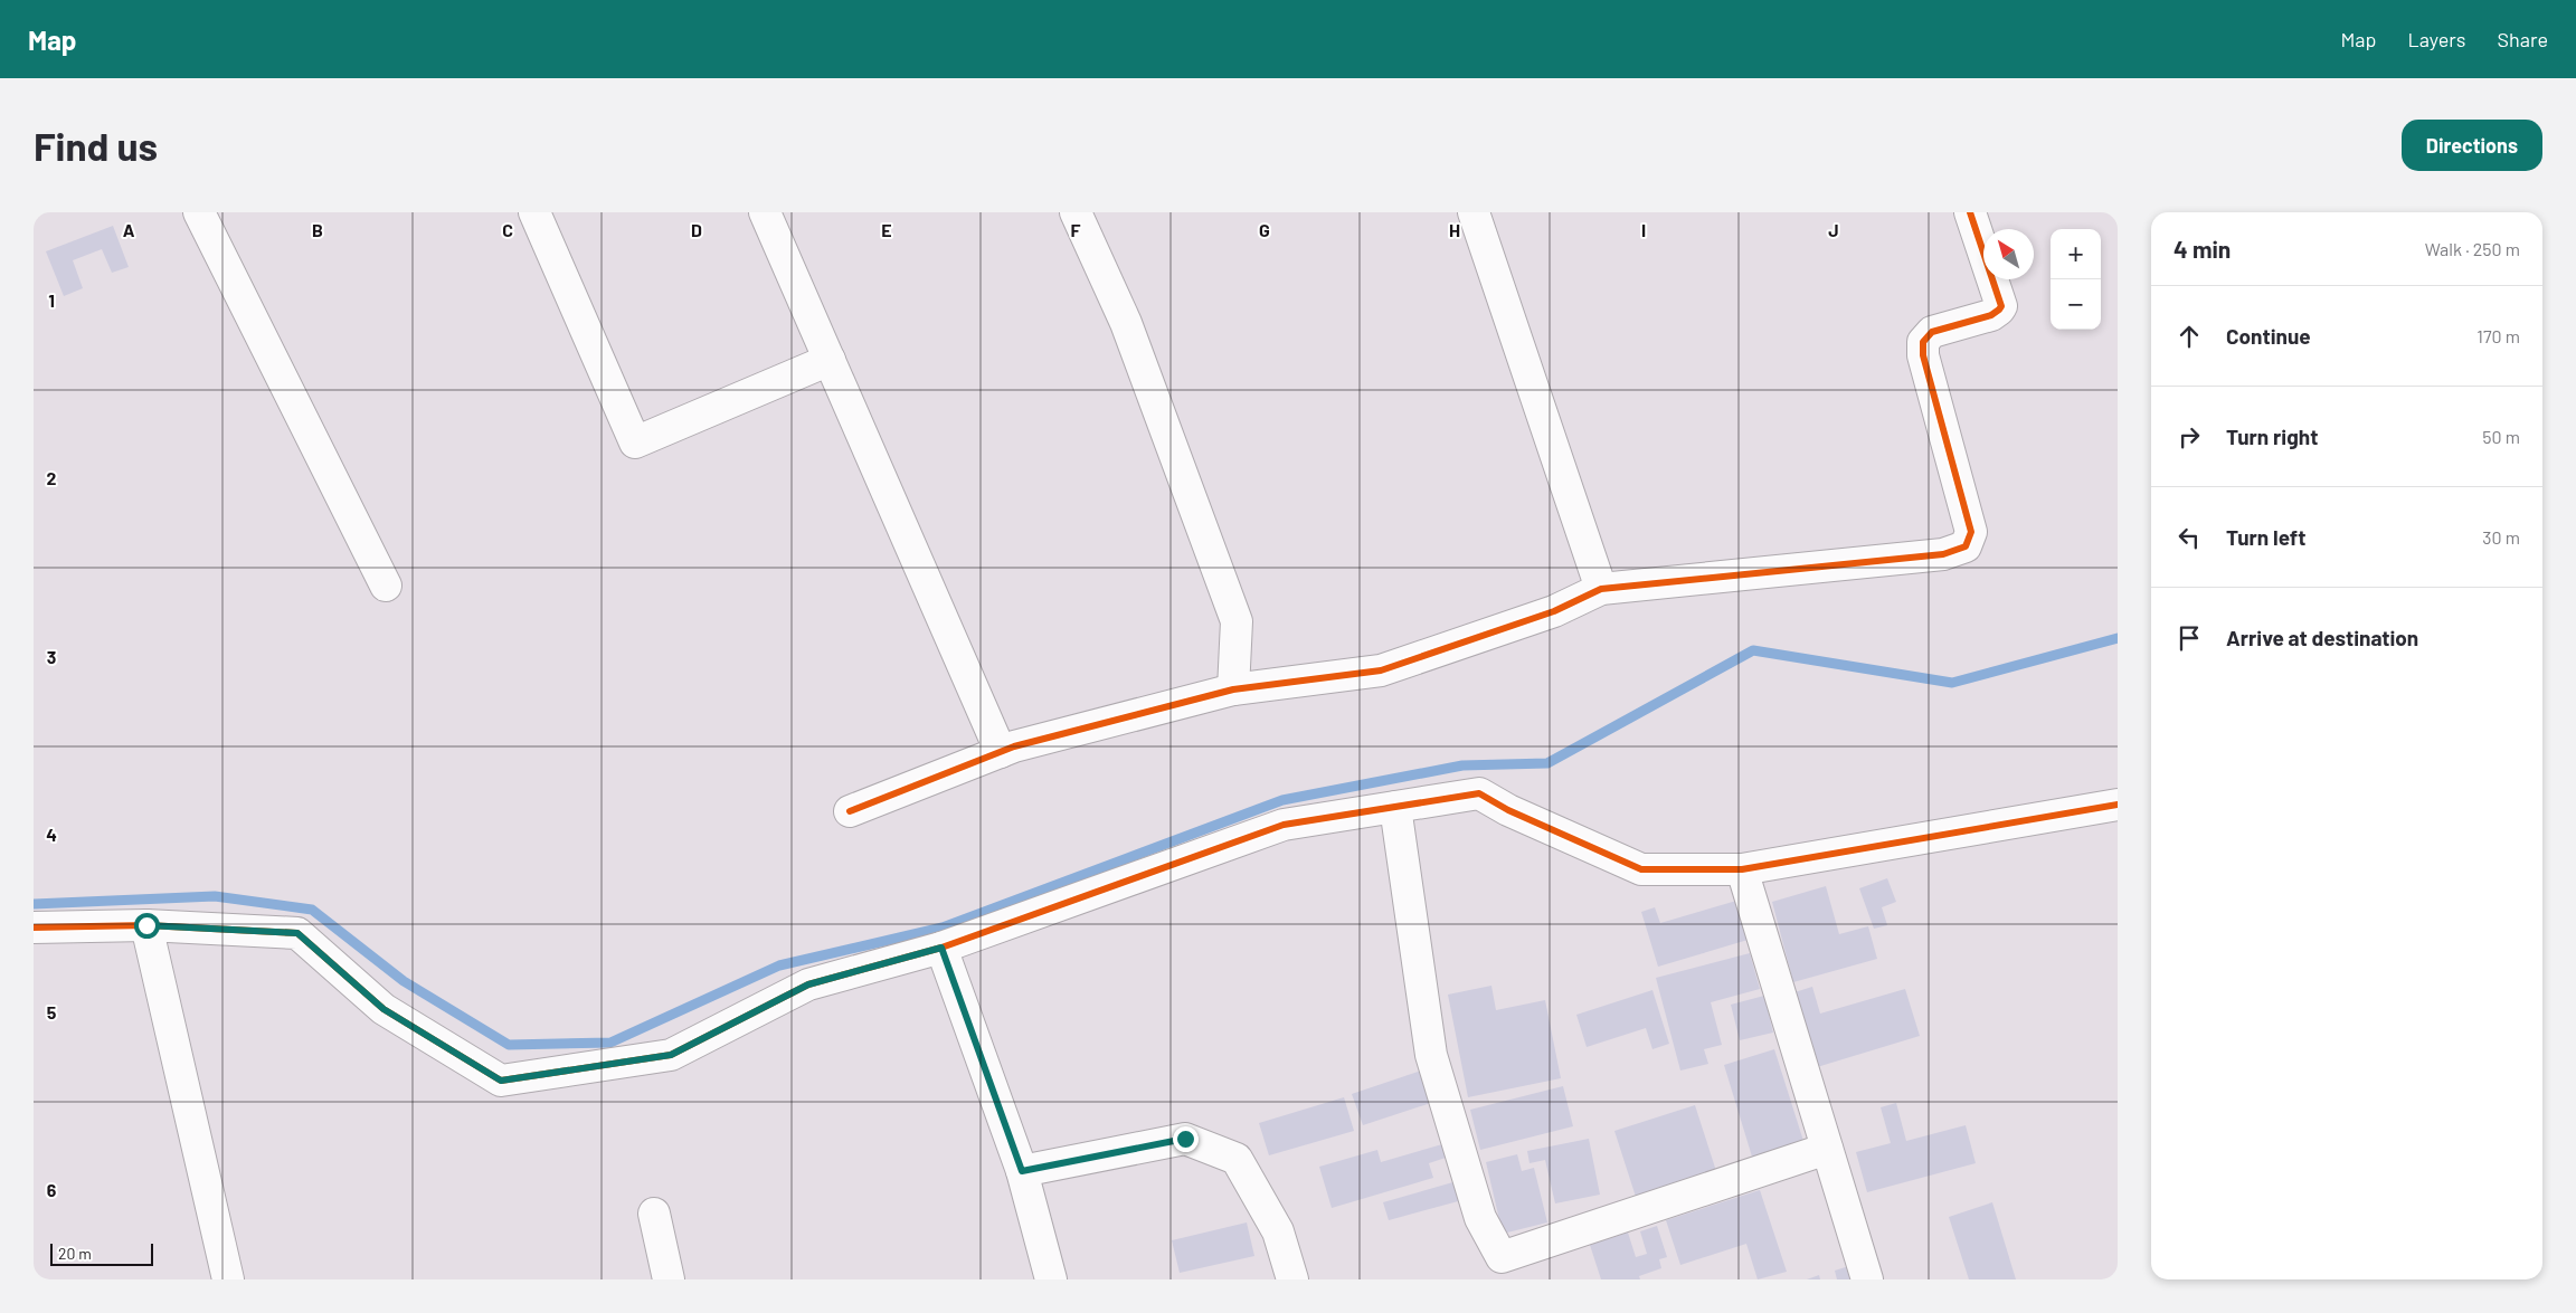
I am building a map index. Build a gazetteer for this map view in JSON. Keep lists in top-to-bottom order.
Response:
{
  "scale_bar": "20 m",
  "north": "top left",
  "page": {
    "header": "Map",
    "nav": ["Map", "Layers", "Share"],
    "buttons": "Directions",
    "title": "Find us",
    "heading": ["4 min", "Walk · 250 m"],
    "map_buttons": ["+", "−"],
    "list": [
      ["Continue", "170 m"],
      ["Turn right", "50 m"],
      ["Turn left", "30 m"],
      "Arrive at destination"
    ],
    "scale": "20 m"
  },
  "grid": {
    "columns": [
      "A",
      "B",
      "C",
      "D",
      "E",
      "F",
      "G",
      "H",
      "I",
      "J"
    ],
    "rows": [
      "1",
      "2",
      "3",
      "4",
      "5",
      "6"
    ]
  }
}
